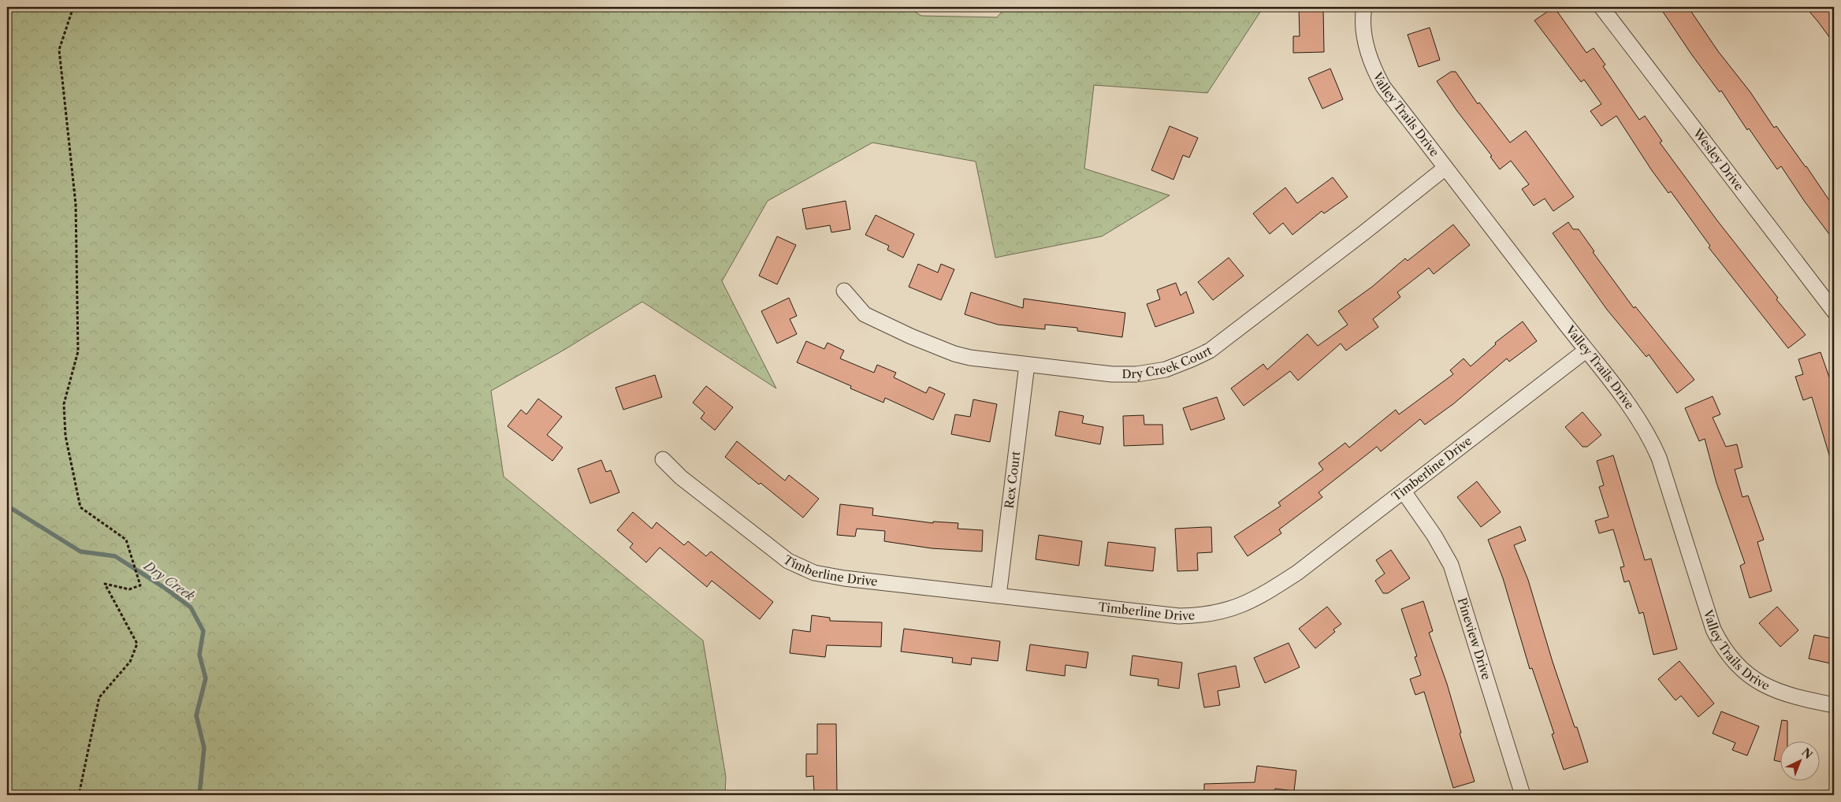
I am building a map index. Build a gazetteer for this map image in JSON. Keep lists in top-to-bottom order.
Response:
{
  "streets": {
    "street": [
      "Valley Trails Drive",
      "Wesley Drive",
      "Dry Creek Court",
      "Timberline Drive",
      "Rex Court",
      "Pineview Drive"
    ]
  },
  "crossings": [
    ["Valley Trails Drive", "Dry Creek Court"],
    ["Valley Trails Drive", "Timberline Drive"],
    ["Dry Creek Court", "Rex Court"],
    ["Timberline Drive", "Rex Court"],
    ["Timberline Drive", "Pineview Drive"]
  ],
  "water": ["Dry Creek"],
  "north": "top right"
}
